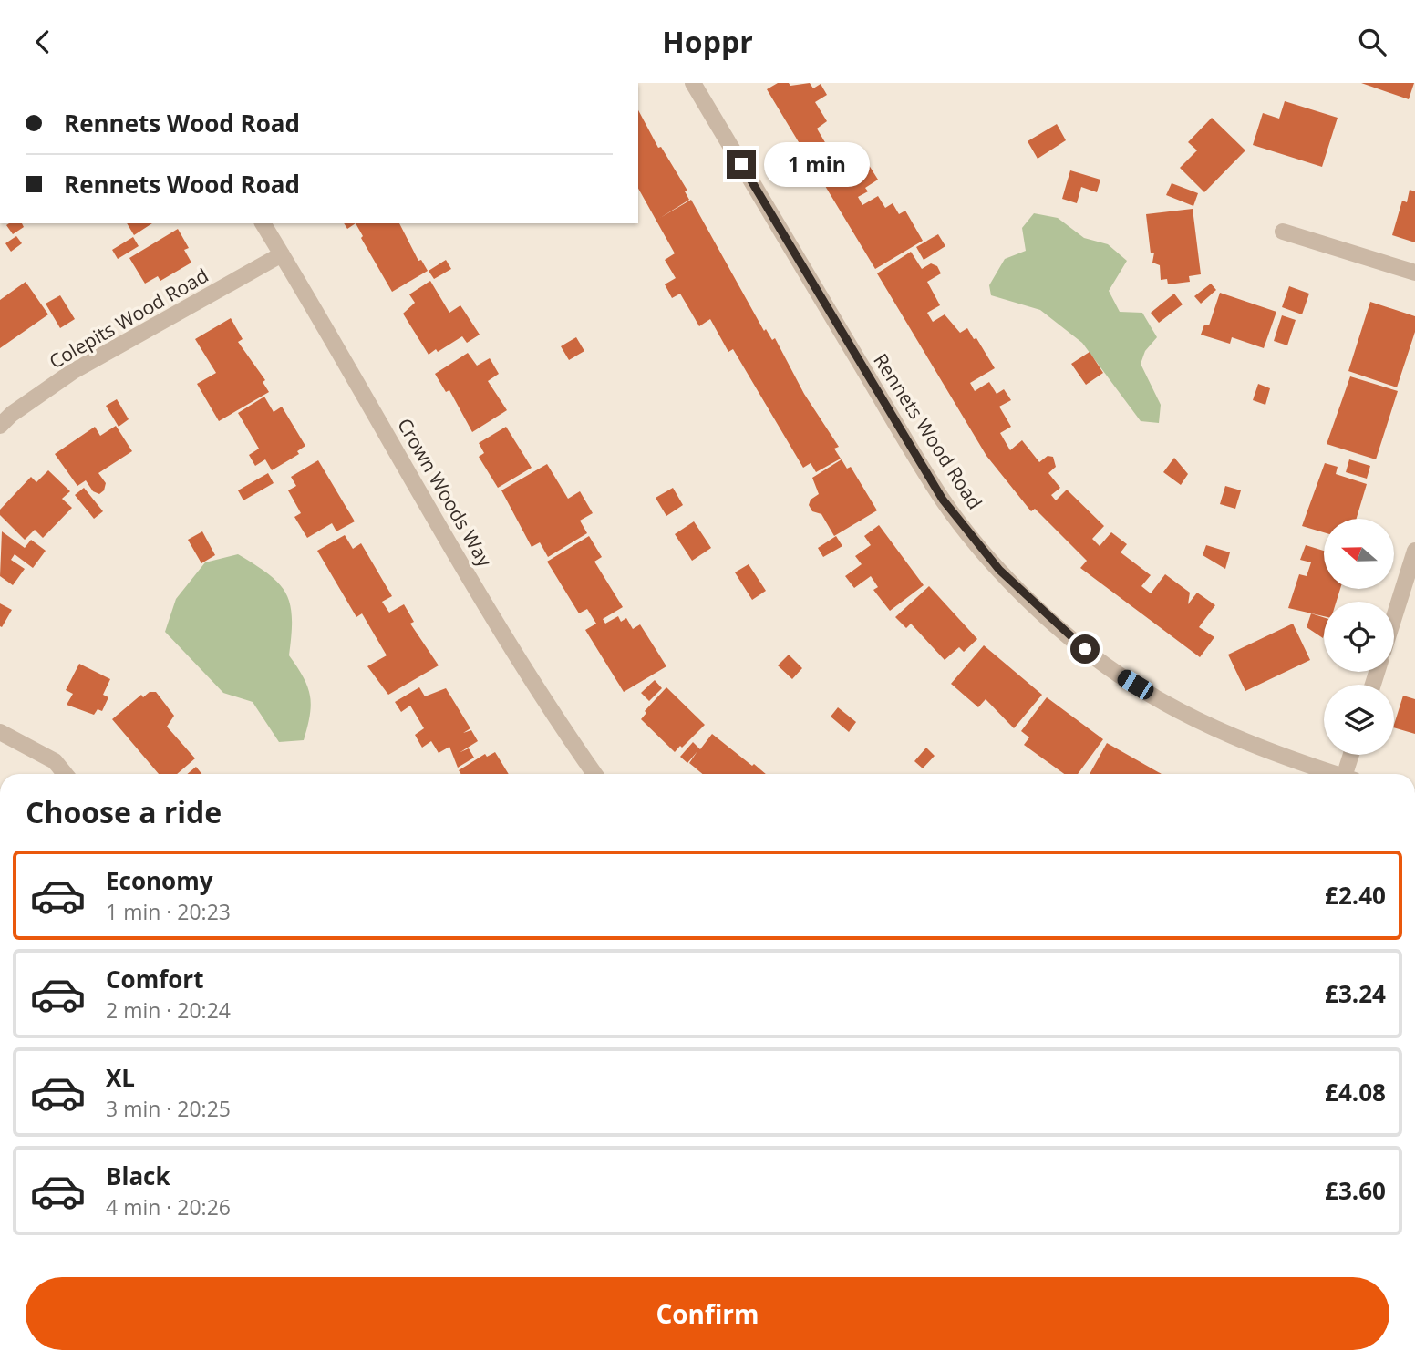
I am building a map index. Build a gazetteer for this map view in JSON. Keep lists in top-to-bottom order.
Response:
{
  "streets": {
    "street": ["Colepits Wood Road", "Rennets Wood Road", "Crown Woods Way"]
  },
  "crossings": [
    ["Colepits Wood Road", "Crown Woods Way"]
  ],
  "north": "left",
  "page": {
    "header": "Hoppr",
    "banner": ["Rennets Wood Road", "Rennets Wood Road"],
    "bubble": "1 min",
    "heading": "Choose a ride",
    "list": [
      {
        "name": "Economy",
        "note": "1 min · 20:23",
        "value": "£2.40"
      },
      {
        "name": "Comfort",
        "note": "2 min · 20:24",
        "value": "£3.24"
      },
      {
        "name": "XL",
        "note": "3 min · 20:25",
        "value": "£4.08"
      },
      {
        "name": "Black",
        "note": "4 min · 20:26",
        "value": "£3.60"
      }
    ],
    "buttons": "Confirm"
  }
}
